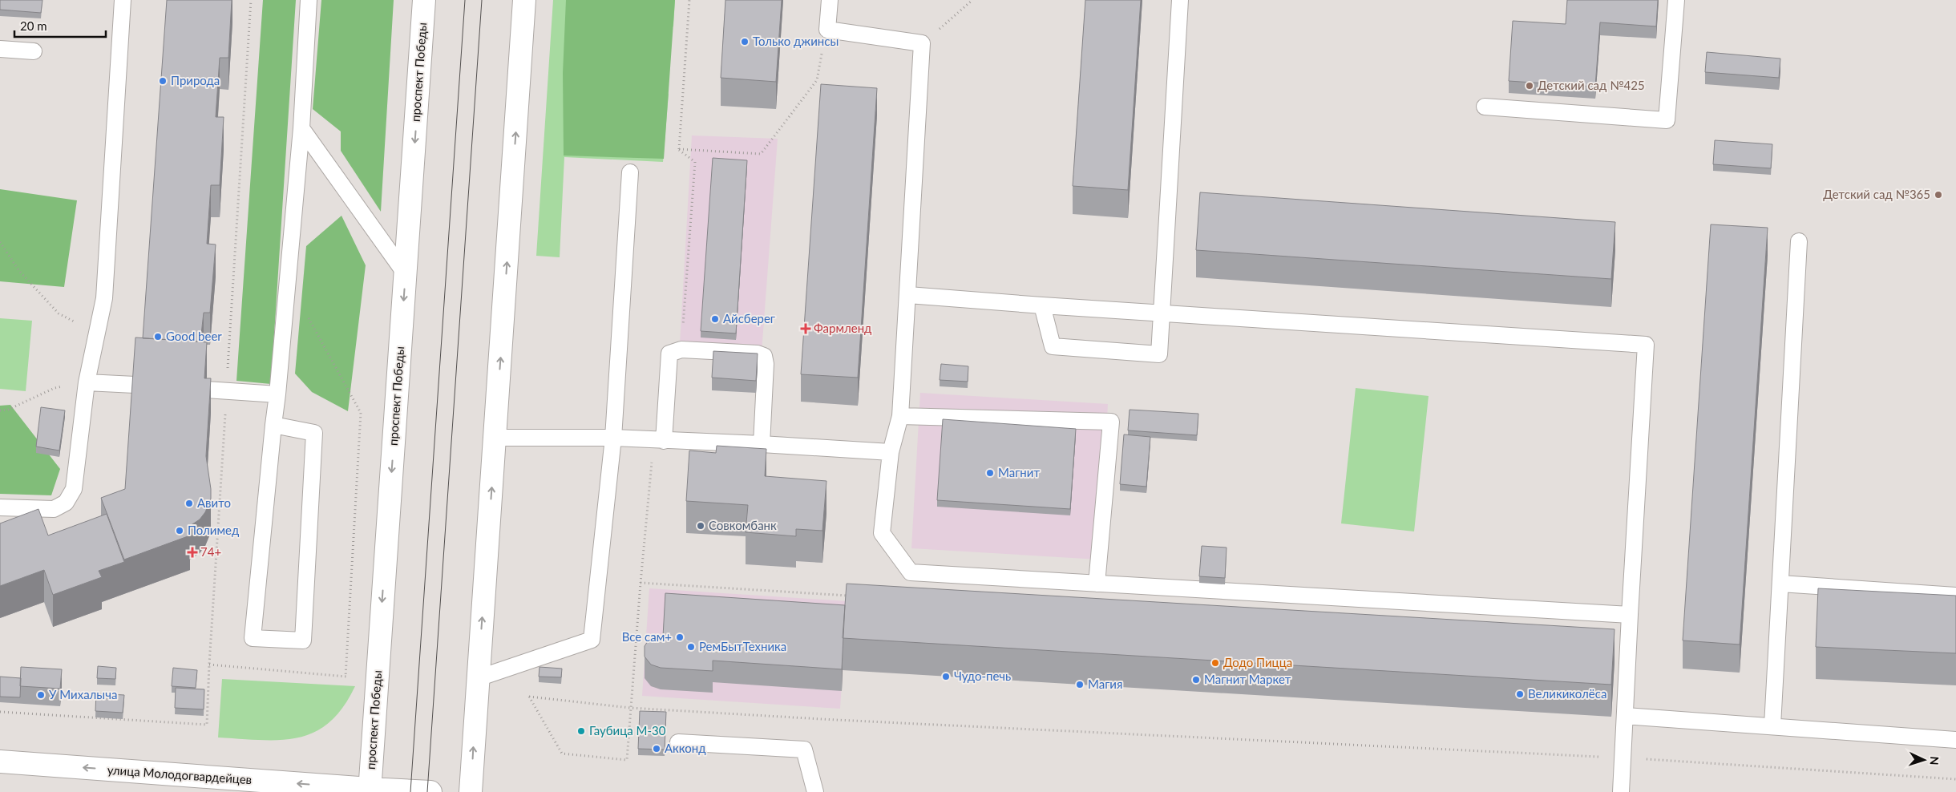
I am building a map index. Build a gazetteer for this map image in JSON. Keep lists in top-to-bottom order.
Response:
{
  "streets": {
    "main road": ["проспект Победы", "улица Молодогвардейцев"]
  },
  "crossings": [
    ["проспект Победы", "улица Молодогвардейцев"]
  ],
  "one_way": ["улица Молодогвардейцев"],
  "places": {
    "other": [
      "Только джинсы",
      "Природа",
      "Детский сад №425",
      "Детский сад №365",
      "Айсберег",
      "Good beer",
      "Магнит",
      "Авито",
      "Совкомбанк",
      "Полимед",
      "Все сам+",
      "РемБытТехника",
      "Додо Пицца",
      "Чудо-печь",
      "Магнит Маркет",
      "Магия",
      "Великиколёса",
      "У Михалыча",
      "Гаубица М-30",
      "Акконд"
    ],
    "health": ["Фармленд", "74+"]
  },
  "scale_bar": "20 m",
  "north": "right"
}
